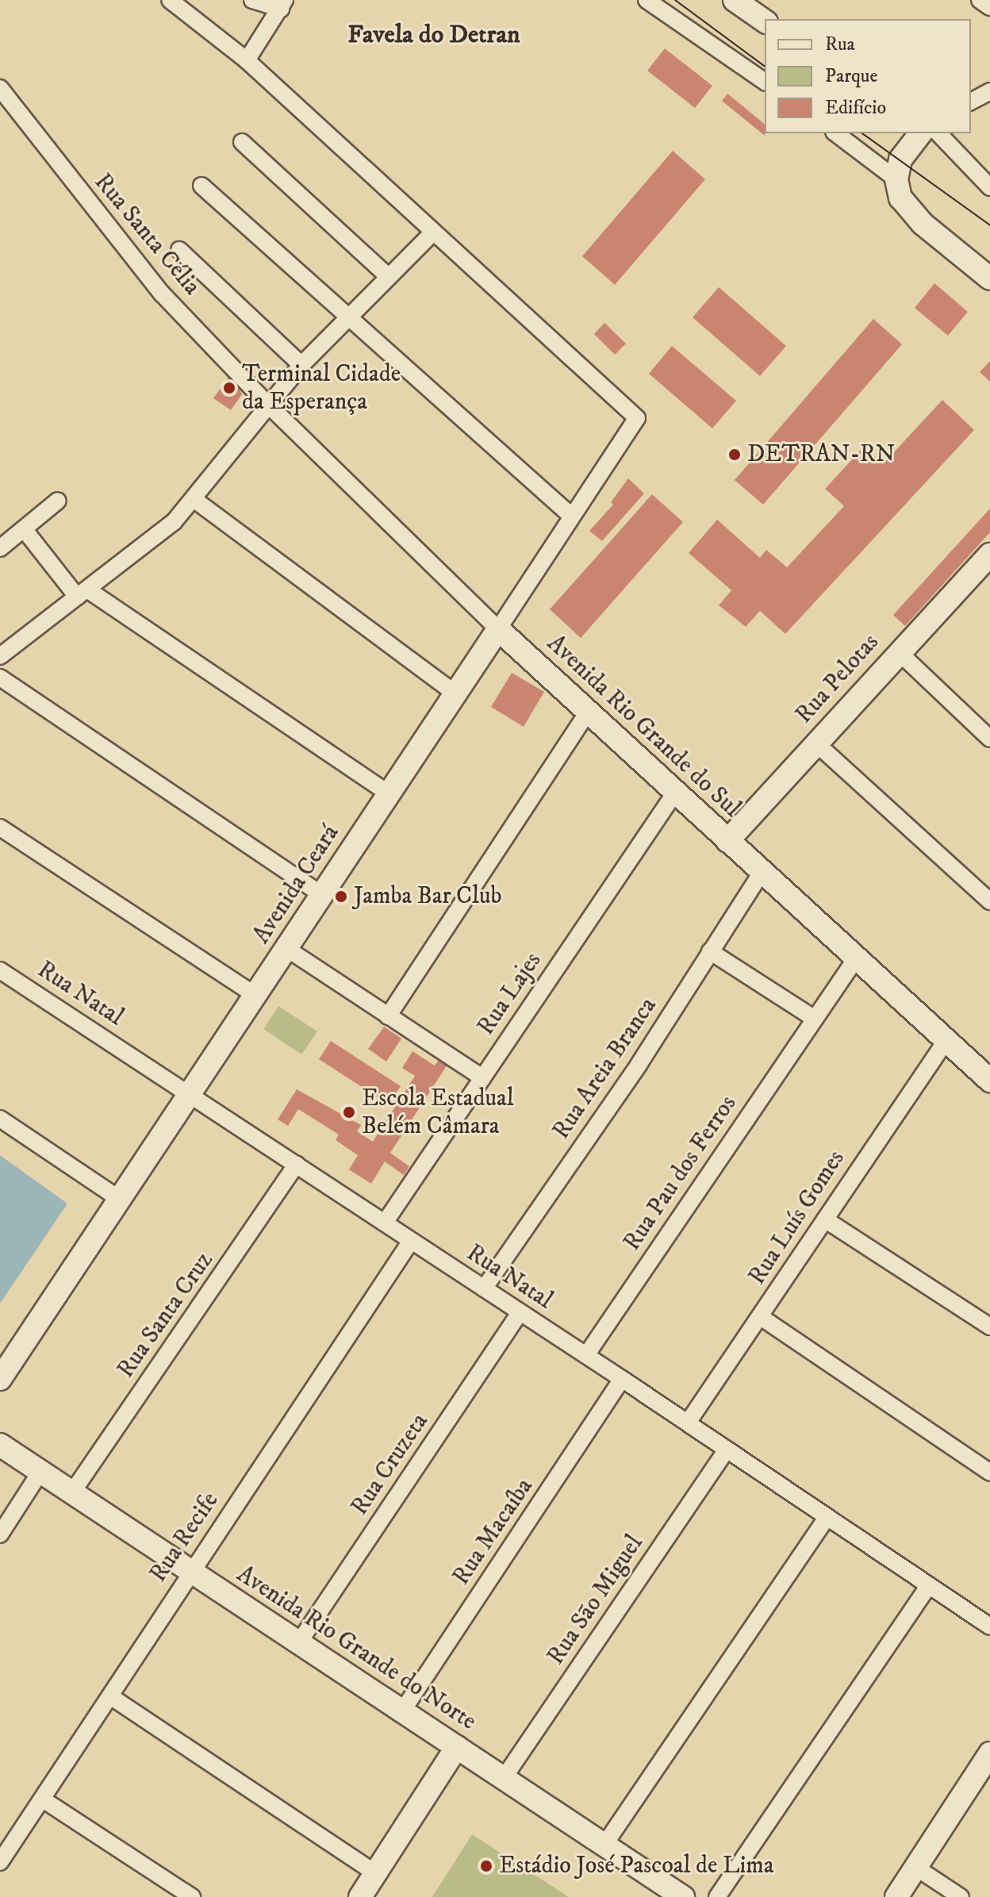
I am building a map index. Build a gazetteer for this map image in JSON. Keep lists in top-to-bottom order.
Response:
{
  "streets": {
    "street": [
      "Rua Santa Célia",
      "Rua Pelotas",
      "Avenida Rio Grande do Sul",
      "Avenida Ceará",
      "Rua Natal",
      "Rua Lajes",
      "Rua Areia Branca",
      "Rua Pau dos Ferros",
      "Rua Luís Gomes",
      "Rua Santa Cruz",
      "Rua Cruzeta",
      "Rua Macaíba",
      "Rua Recife",
      "Rua São Miguel",
      "Avenida Rio Grande do Norte"
    ]
  },
  "crossings": [
    ["Rua Santa Célia", "Avenida Rio Grande do Sul"],
    ["Rua Pelotas", "Avenida Rio Grande do Sul"],
    ["Avenida Rio Grande do Sul", "Avenida Ceará"],
    ["Avenida Rio Grande do Sul", "Rua Lajes"],
    ["Avenida Rio Grande do Sul", "Rua Areia Branca"],
    ["Avenida Rio Grande do Sul", "Rua Pau dos Ferros"],
    ["Avenida Rio Grande do Sul", "Rua Luís Gomes"],
    ["Avenida Ceará", "Rua Natal"],
    ["Rua Natal", "Rua Lajes"],
    ["Rua Natal", "Rua Areia Branca"],
    ["Rua Natal", "Rua Pau dos Ferros"],
    ["Rua Natal", "Rua Luís Gomes"],
    ["Rua Natal", "Rua Santa Cruz"],
    ["Rua Natal", "Rua Cruzeta"],
    ["Rua Natal", "Rua Macaíba"],
    ["Rua Natal", "Rua Recife"],
    ["Rua Natal", "Rua São Miguel"],
    ["Rua Santa Cruz", "Avenida Rio Grande do Norte"],
    ["Rua Cruzeta", "Avenida Rio Grande do Norte"],
    ["Rua Macaíba", "Avenida Rio Grande do Norte"],
    ["Rua Recife", "Avenida Rio Grande do Norte"],
    ["Rua São Miguel", "Avenida Rio Grande do Norte"]
  ],
  "districts": ["Favela do Detran"],
  "places": [
    "Terminal Cidade da Esperança",
    "DETRAN-RN",
    "Jamba Bar Club",
    "Escola Estadual Belém Câmara",
    "Estádio José Pascoal de Lima"
  ],
  "legend": ["Rua", "Parque", "Edifício"]
}
